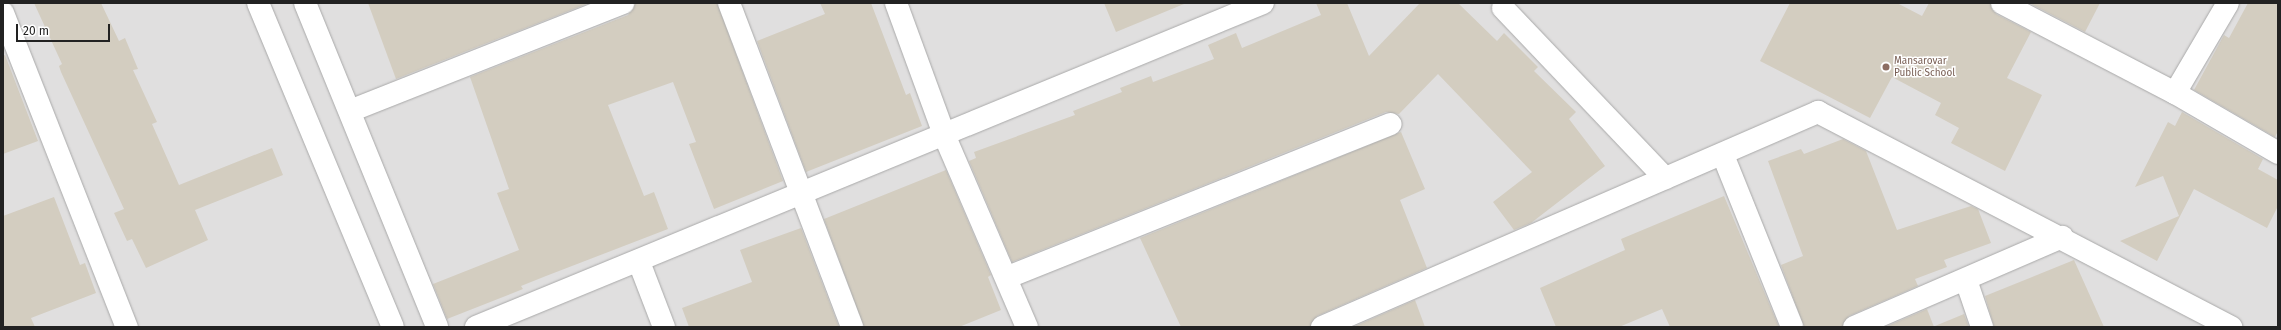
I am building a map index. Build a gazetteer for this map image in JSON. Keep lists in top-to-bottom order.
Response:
{
  "places": ["Mansarovar Public School"],
  "scale_bar": "20 m"
}
